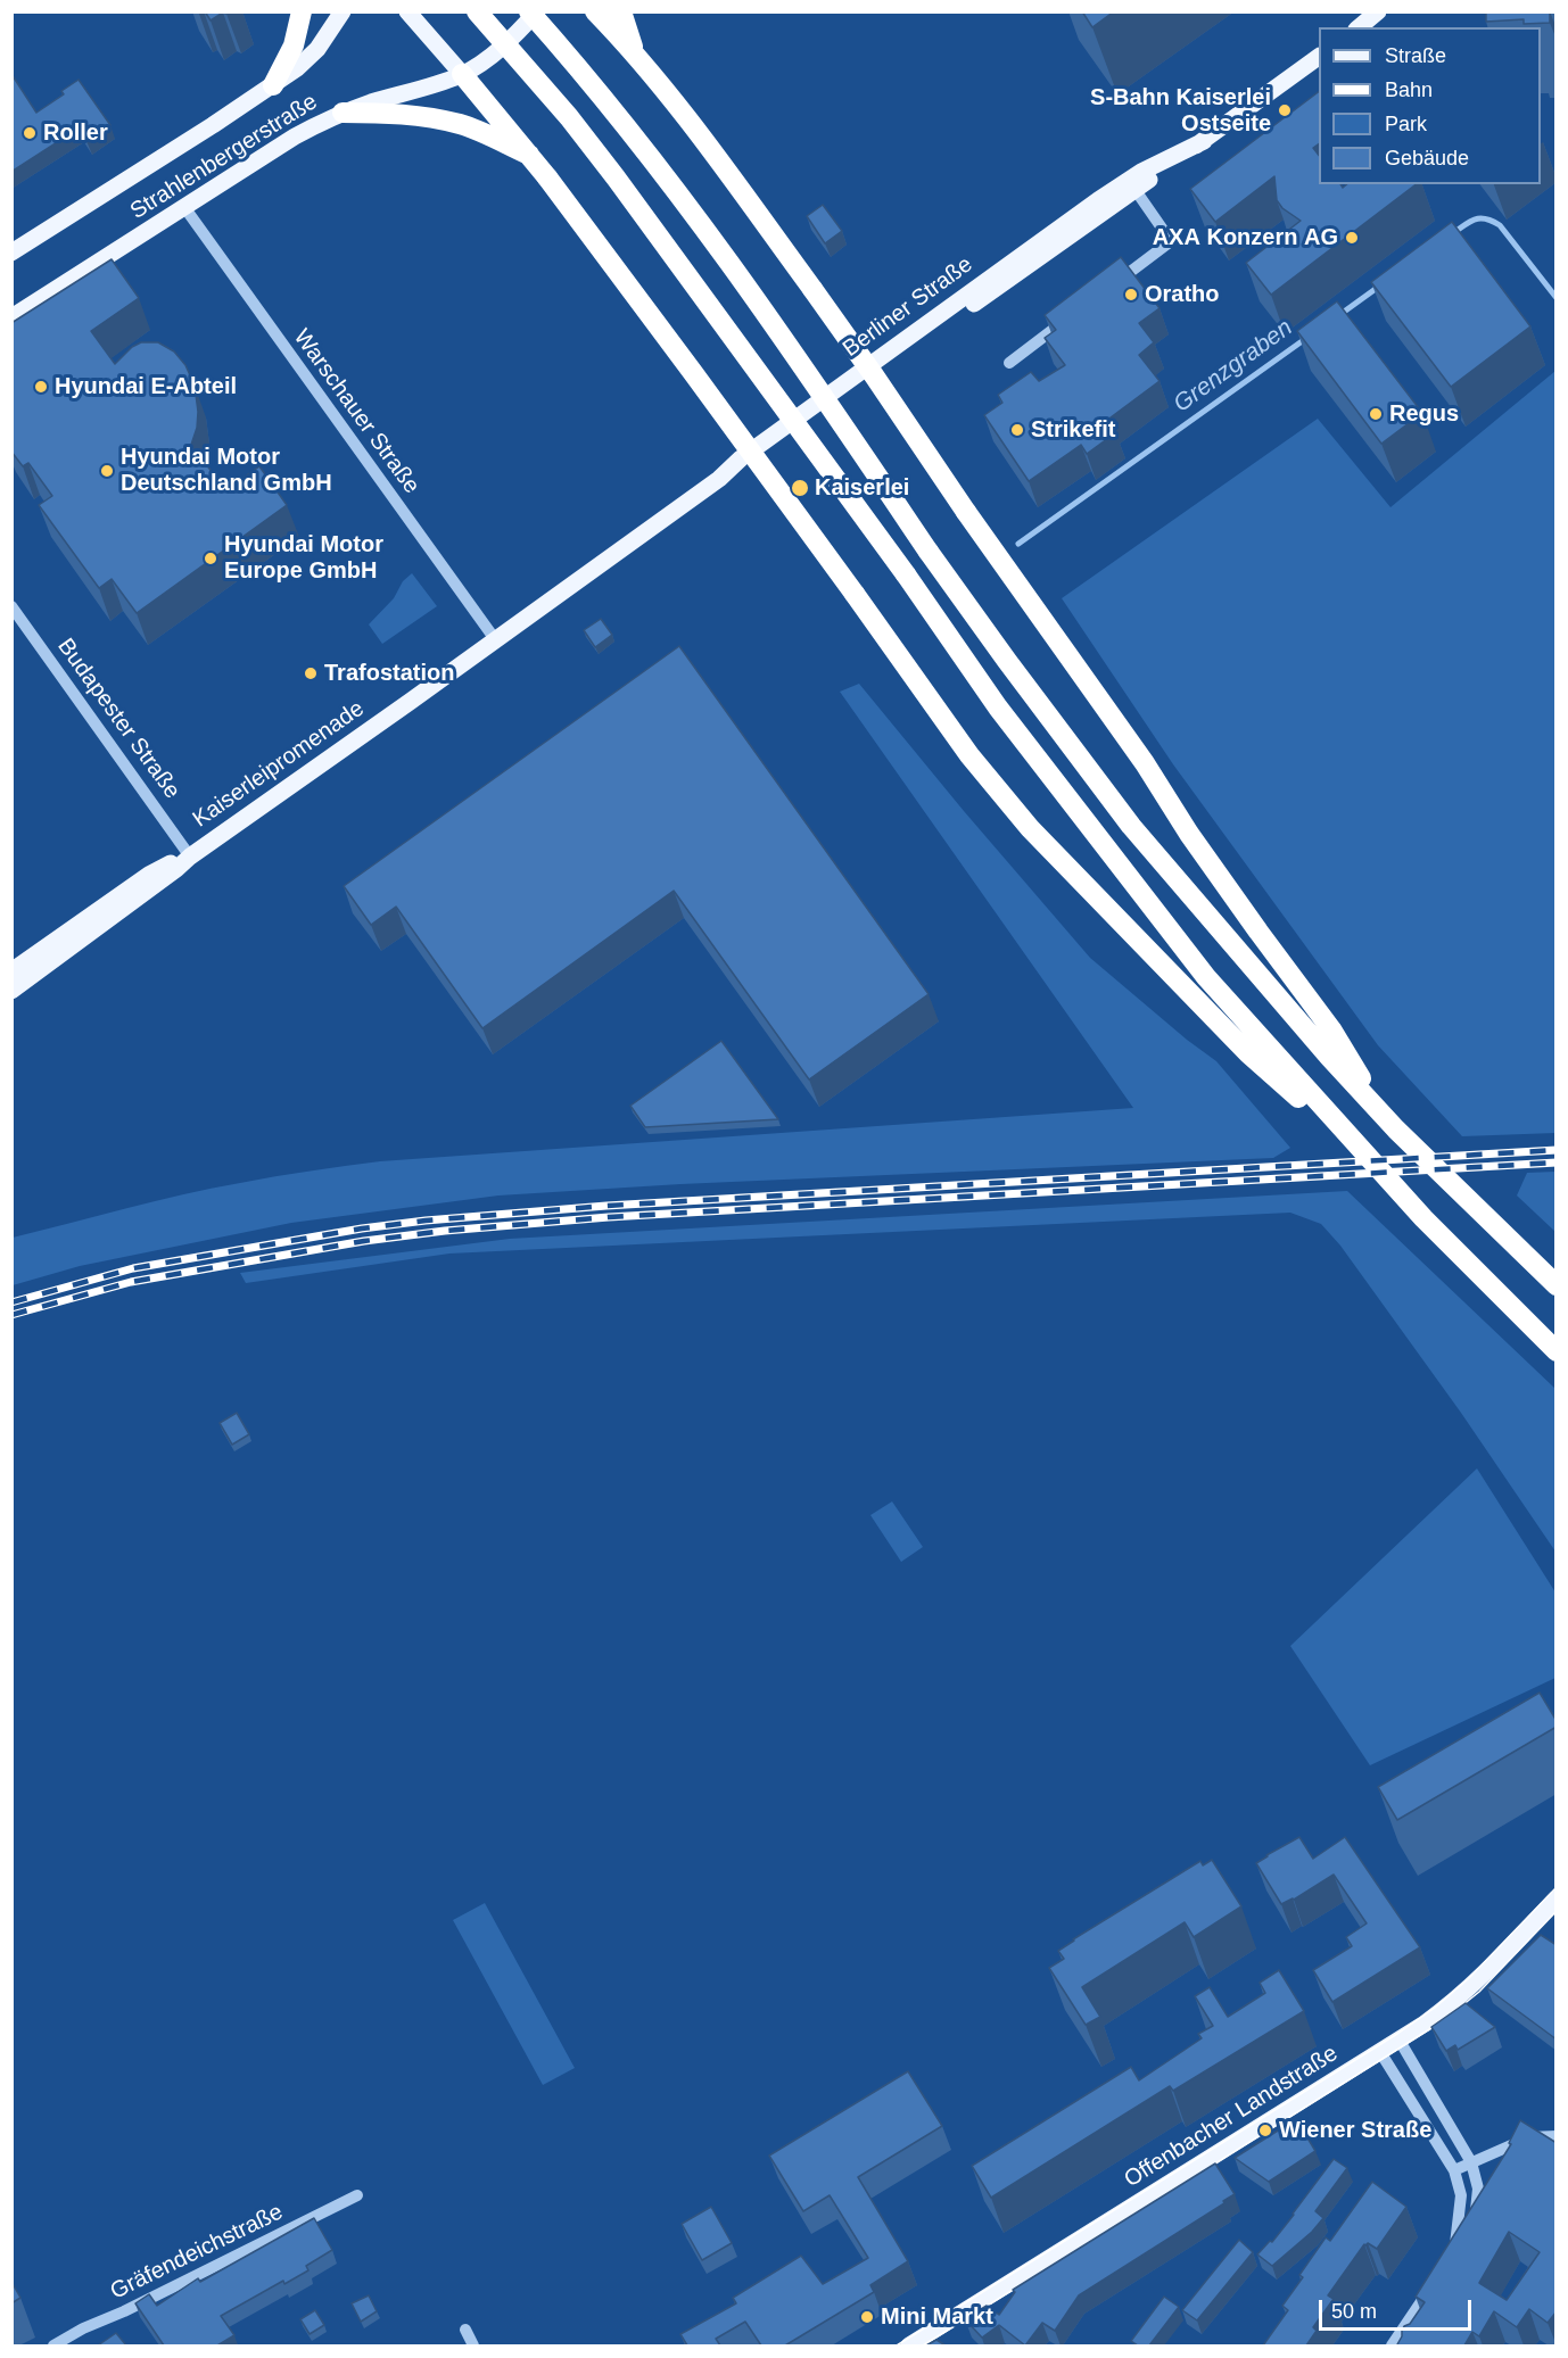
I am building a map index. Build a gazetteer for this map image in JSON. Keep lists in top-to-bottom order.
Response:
{
  "streets": {
    "main road": [
      "Strahlenbergerstraße",
      "Berliner Straße",
      "Kaiserleipromenade",
      "Offenbacher Landstraße"
    ],
    "street": ["Warschauer Straße", "Budapester Straße", "Gräfendeichstraße"]
  },
  "crossings": [
    ["Strahlenbergerstraße", "Warschauer Straße"],
    ["Berliner Straße", "Warschauer Straße"],
    ["Berliner Straße", "Kaiserleipromenade"],
    ["Warschauer Straße", "Kaiserleipromenade"],
    ["Budapester Straße", "Kaiserleipromenade"]
  ],
  "water": ["Grenzgraben"],
  "places": [
    "S-Bahn Kaiserlei Ostseite",
    "Roller",
    "AXA Konzern AG",
    "Oratho",
    "Hyundai E-Abteil",
    "Regus",
    "Strikefit",
    "Hyundai Motor Deutschland GmbH",
    "Kaiserlei",
    "Hyundai Motor Europe GmbH",
    "Trafostation",
    "Wiener Straße",
    "Mini Markt"
  ],
  "legend": [
    "Straße",
    "Bahn",
    "Park",
    "Gebäude"
  ],
  "scale_bar": "50 m"
}
